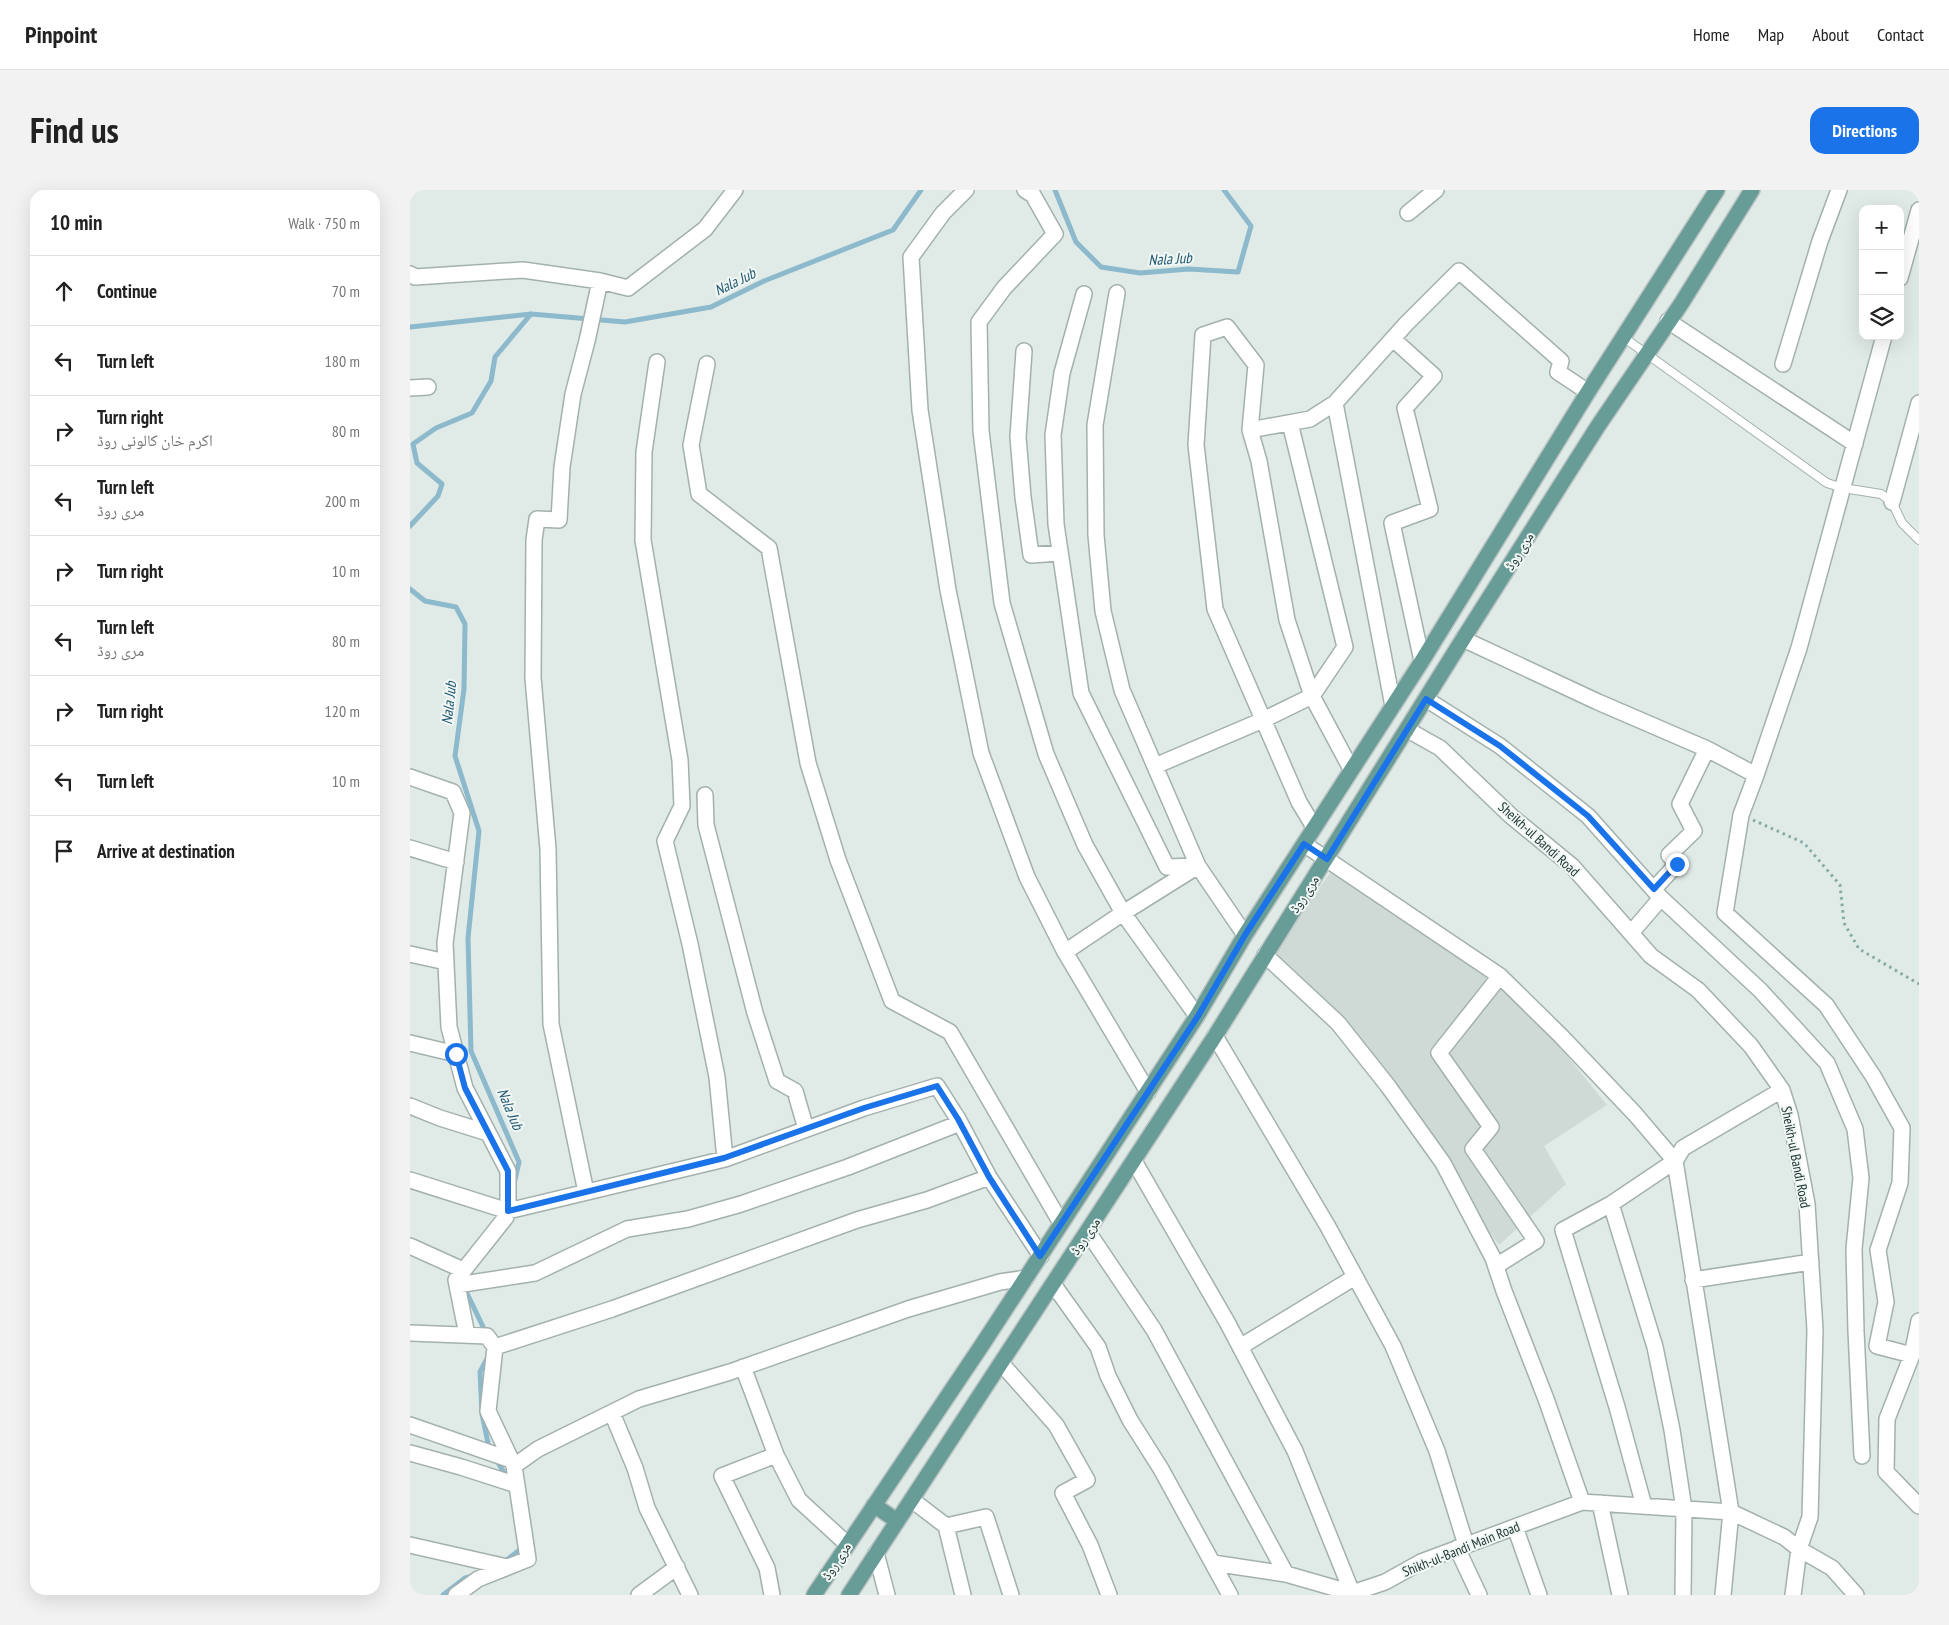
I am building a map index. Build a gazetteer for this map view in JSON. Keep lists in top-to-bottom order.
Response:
{
  "streets": {
    "main road": ["مری روڈ"],
    "street": ["Sheikh-ul Bandi Road", "Shikh-ul-Bandi Main Road"]
  },
  "crossings": [
    ["مری روڈ", "Sheikh-ul Bandi Road"],
    ["Sheikh-ul Bandi Road", "Shikh-ul-Bandi Main Road"]
  ],
  "water": ["Nala Jub"],
  "page": {
    "header": "Pinpoint",
    "nav": [
      "Home",
      "Map",
      "About",
      "Contact"
    ],
    "title": "Find us",
    "buttons": "Directions",
    "heading": ["10 min", "Walk · 750 m"],
    "map_buttons": ["+", "−"],
    "list": [
      ["Continue", "70 m"],
      ["Turn left", "180 m"],
      ["Turn right", "اکرم خان کالونی روڈ", "80 m"],
      ["Turn left", "مری روڈ", "200 m"],
      ["Turn right", "10 m"],
      ["Turn left", "مری روڈ", "80 m"],
      ["Turn right", "120 m"],
      ["Turn left", "10 m"],
      "Arrive at destination"
    ]
  }
}
